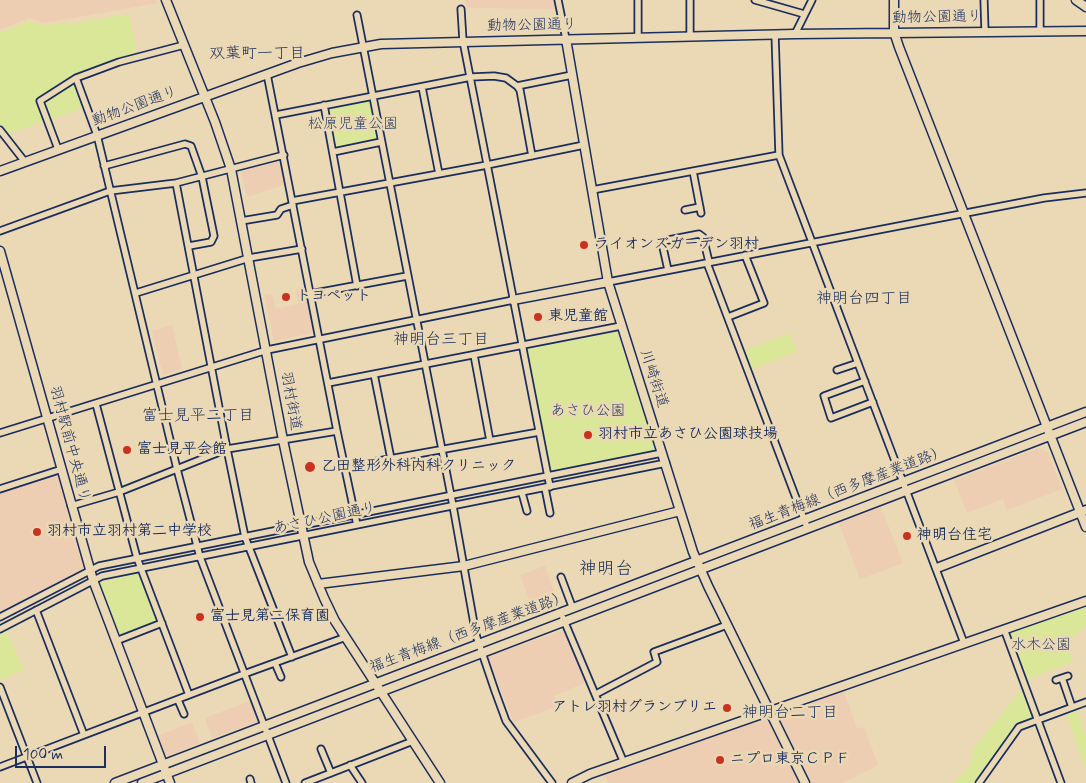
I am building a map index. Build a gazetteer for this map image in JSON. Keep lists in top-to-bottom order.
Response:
{
  "streets": {
    "street": [
      "動物公園通り",
      "川崎街道",
      "羽村街道",
      "羽村駅前中央通り",
      "福生青梅線（西多摩産業道路）",
      "あさひ公園通り"
    ]
  },
  "crossings": [
    ["動物公園通り", "川崎街道"],
    ["動物公園通り", "羽村街道"],
    ["川崎街道", "福生青梅線（西多摩産業道路）"],
    ["川崎街道", "あさひ公園通り"],
    ["羽村街道", "福生青梅線（西多摩産業道路）"],
    ["羽村街道", "あさひ公園通り"],
    ["羽村駅前中央通り", "福生青梅線（西多摩産業道路）"],
    ["羽村駅前中央通り", "あさひ公園通り"]
  ],
  "districts": [
    "双葉町一丁目",
    "神明台四丁目",
    "神明台三丁目",
    "富士見平二丁目",
    "神明台",
    "神明台二丁目"
  ],
  "parks": ["松原児童公園", "あさひ公園", "水木公園"],
  "places": [
    "ライオンズガーデン羽村",
    "トヨペット",
    "東児童館",
    "羽村市立あさひ公園球技場",
    "富士見平会館",
    "乙田整形外科内科クリニック",
    "羽村市立羽村第二中学校",
    "神明台住宅",
    "富士見第二保育園",
    "アトレ羽村グランブリエ",
    "ニプロ東京ＣＰＦ"
  ],
  "scale_bar": "100 m"
}
